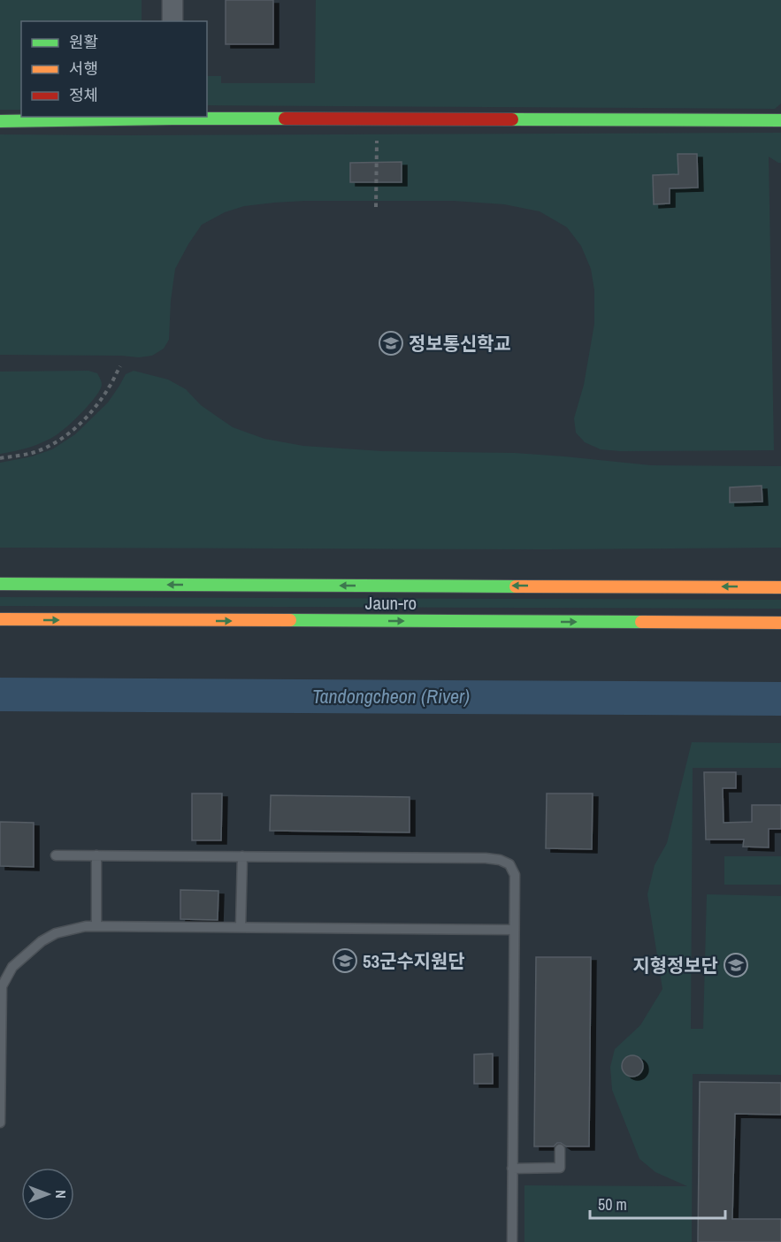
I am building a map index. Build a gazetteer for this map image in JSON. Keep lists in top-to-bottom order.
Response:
{
  "streets": {
    "street": ["Jaun-ro"]
  },
  "water": ["Tandongcheon (River)"],
  "places": {
    "school or university": ["정보통신학교", "53군수지원단", "지형정보단"]
  },
  "legend": ["원활", "서행", "정체"],
  "scale_bar": "50 m",
  "north": "right"
}
